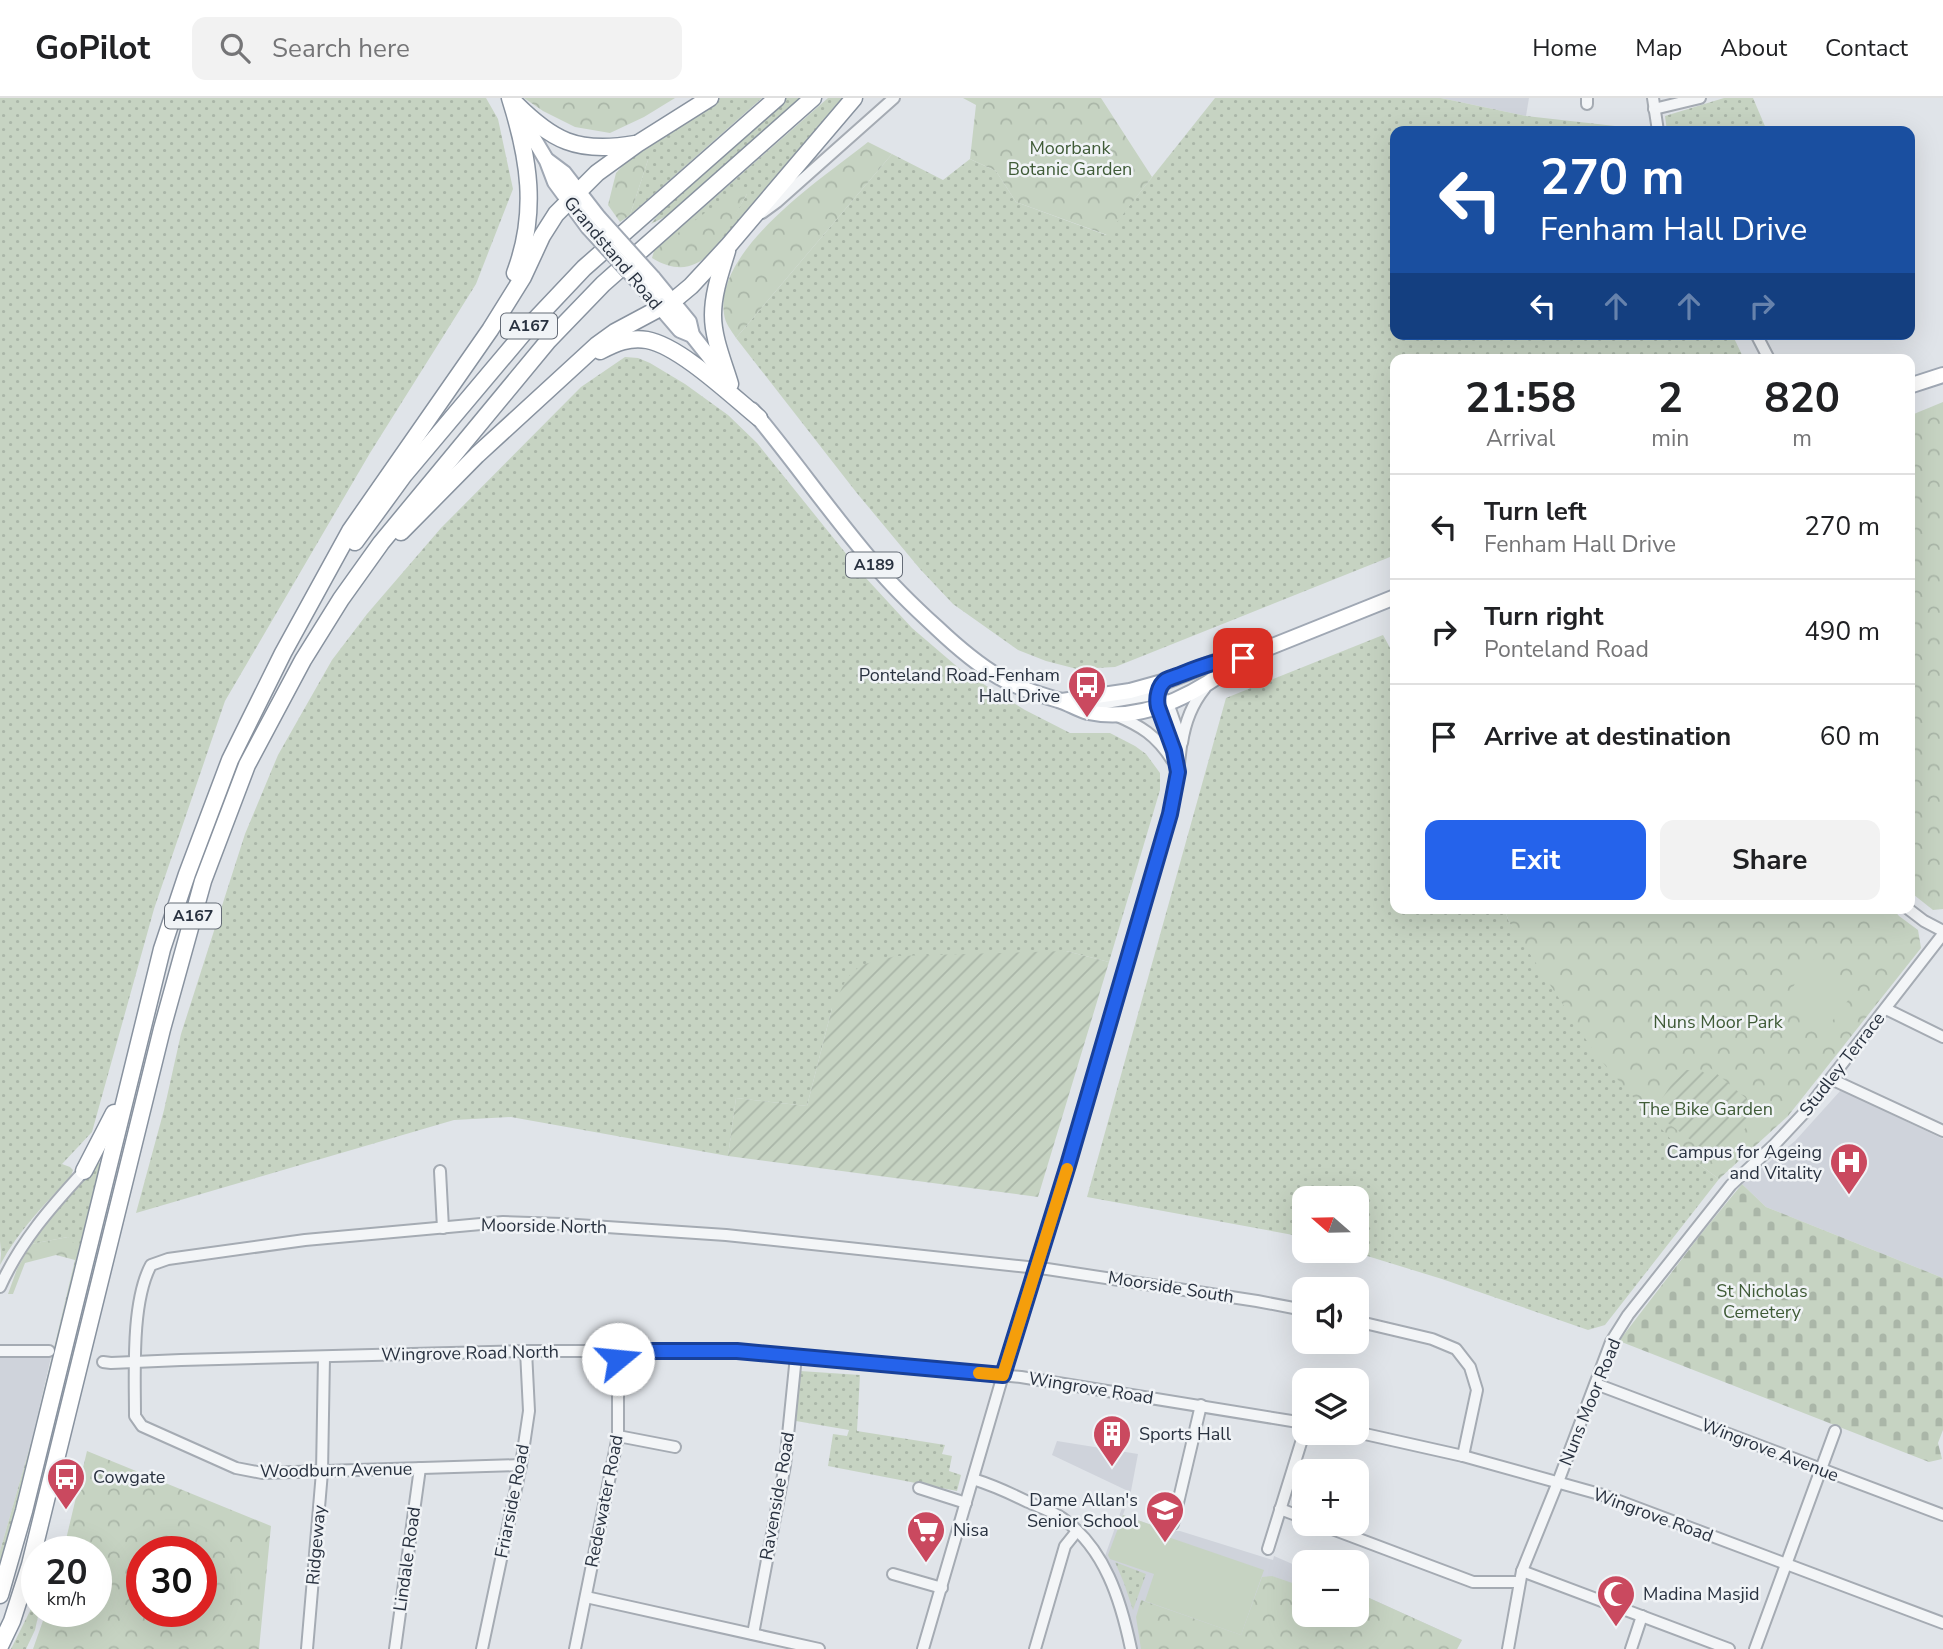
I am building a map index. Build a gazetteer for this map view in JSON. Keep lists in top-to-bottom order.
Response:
{
  "streets": {
    "highway": ["A167"],
    "main road": ["Grandstand Road", "A189"],
    "street": [
      "Studley Terrace",
      "Moorside North",
      "Moorside South",
      "Wingrove Road North",
      "Wingrove Road",
      "Nuns Moor Road",
      "Wingrove Avenue",
      "Woodburn Avenue",
      "Ravenside Road",
      "Friarside Road",
      "Redewater Road",
      "Ridgeway",
      "Lindale Road"
    ]
  },
  "crossings": [
    ["Grandstand Road", "A189"],
    ["Studley Terrace", "Nuns Moor Road"],
    ["Moorside North", "Moorside South"],
    ["Moorside North", "Wingrove Road North"],
    ["Moorside North", "Woodburn Avenue"],
    ["Wingrove Road North", "Wingrove Road"],
    ["Wingrove Road North", "Woodburn Avenue"],
    ["Wingrove Road North", "Ravenside Road"],
    ["Wingrove Road North", "Friarside Road"],
    ["Wingrove Road North", "Redewater Road"],
    ["Wingrove Road North", "Ridgeway"],
    ["Wingrove Road", "Nuns Moor Road"],
    ["Nuns Moor Road", "Wingrove Avenue"],
    ["Woodburn Avenue", "Friarside Road"],
    ["Woodburn Avenue", "Ridgeway"],
    ["Woodburn Avenue", "Lindale Road"]
  ],
  "parks": [
    "Moorbank Botanic Garden",
    "Nuns Moor Park",
    "The Bike Garden",
    "St Nicholas Cemetery"
  ],
  "places": {
    "bus stop": ["Ponteland Road-Fenham Hall Drive", "Cowgate"],
    "hospital": ["Campus for Ageing and Vitality"],
    "building": ["Sports Hall"],
    "school or university": ["Dame Allan's Senior School"],
    "supermarket": ["Nisa"],
    "mosque": ["Madina Masjid"]
  },
  "north": "left",
  "page": {
    "header": "GoPilot",
    "search": "Search here",
    "nav": [
      "Home",
      "Map",
      "About",
      "Contact"
    ],
    "turn": ["270 m", "Fenham Hall Drive"],
    "eta": [
      "21:58",
      "Arrival",
      "2",
      "min",
      "820",
      "m"
    ],
    "list": [
      {
        "name": "Turn left",
        "note": "Fenham Hall Drive",
        "value": "270 m"
      },
      {
        "name": "Turn right",
        "note": "Ponteland Road",
        "value": "490 m"
      },
      {
        "name": "Arrive at destination",
        "value": "60 m"
      }
    ],
    "buttons": ["Exit", "Share"],
    "map_buttons": ["+", "−"],
    "speed": "20 km/h",
    "limit": "30"
  }
}
